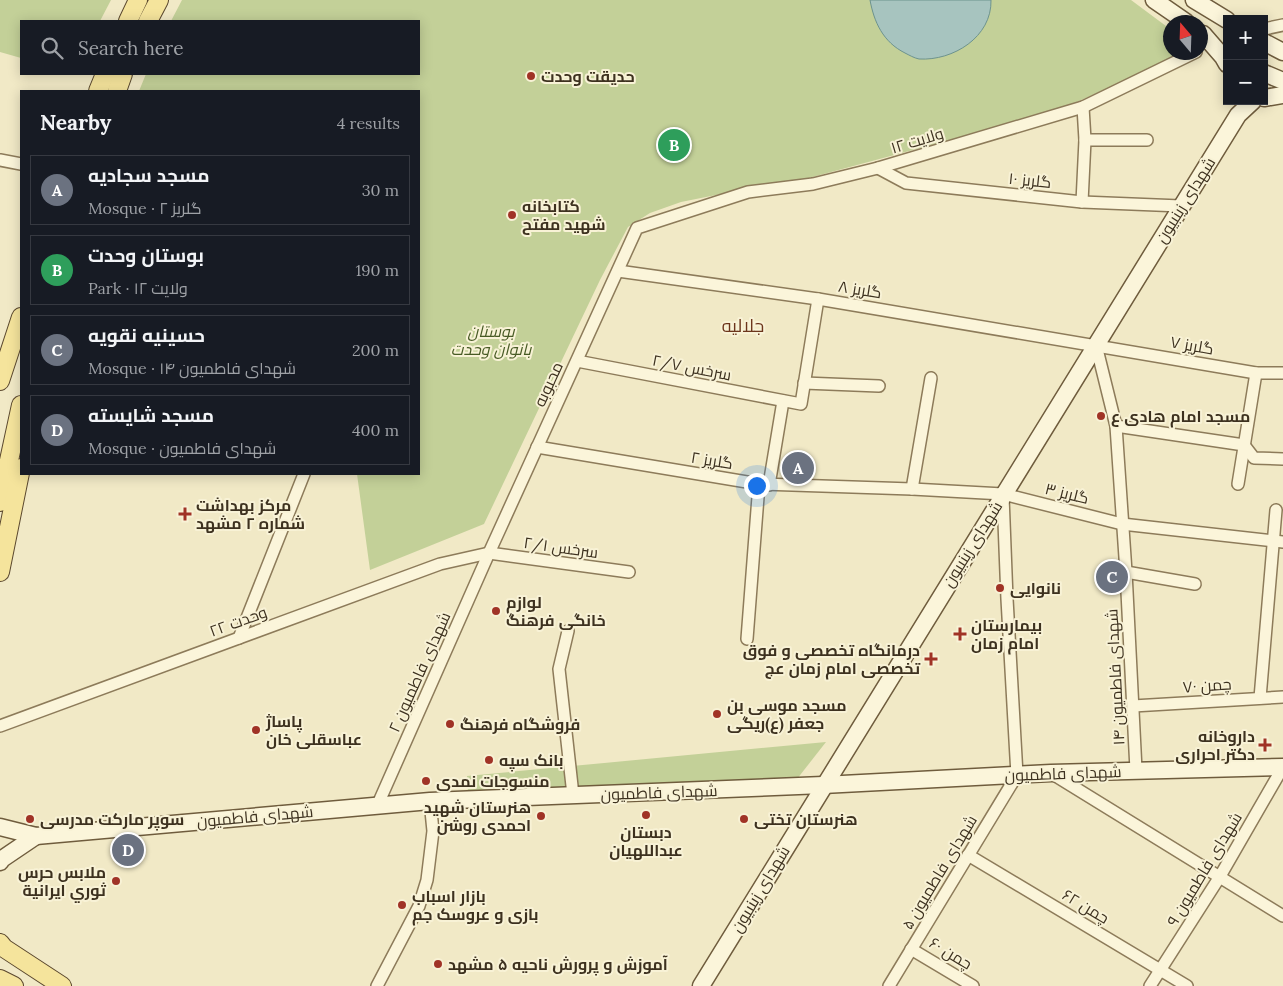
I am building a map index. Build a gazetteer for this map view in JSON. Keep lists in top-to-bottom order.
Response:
{
  "streets": {
    "street": [
      "ولایت ۱۲",
      "گلریز ۱۰",
      "شهدای زینبیون",
      "گلریز ۸",
      "گلریز ۷",
      "سرخس ۲/۷",
      "محبوبه",
      "گلریز ۲",
      "گلریز ۳",
      "سرخس ۲/۱",
      "وحدت ۲۲",
      "شهدای فاطمیون ۲",
      "شهدای فاطمیون ۱۴",
      "چمن ۷۰",
      "شهدای فاطمیون",
      "شهدای فاطمیون ۹",
      "شهدای فاطمیون ۵",
      "چمن ۶۲",
      "چمن ۶۰"
    ]
  },
  "crossings": [
    ["ولایت ۱۲", "گلریز ۱۰"],
    ["ولایت ۱۲", "محبوبه"],
    ["گلریز ۱۰", "شهدای زینبیون"],
    ["شهدای زینبیون", "گلریز ۸"],
    ["شهدای زینبیون", "گلریز ۷"],
    ["شهدای زینبیون", "گلریز ۲"],
    ["شهدای زینبیون", "گلریز ۳"],
    ["شهدای زینبیون", "شهدای فاطمیون ۱۴"],
    ["شهدای زینبیون", "شهدای فاطمیون"],
    ["گلریز ۸", "گلریز ۷"],
    ["گلریز ۸", "محبوبه"],
    ["گلریز ۸", "شهدای فاطمیون ۱۴"],
    ["گلریز ۷", "شهدای فاطمیون ۱۴"],
    ["سرخس ۲/۷", "محبوبه"],
    ["محبوبه", "گلریز ۲"],
    ["محبوبه", "سرخس ۲/۱"],
    ["محبوبه", "وحدت ۲۲"],
    ["محبوبه", "شهدای فاطمیون ۲"],
    ["گلریز ۲", "گلریز ۳"],
    ["گلریز ۳", "شهدای فاطمیون ۱۴"],
    ["سرخس ۲/۱", "وحدت ۲۲"],
    ["سرخس ۲/۱", "شهدای فاطمیون ۲"],
    ["وحدت ۲۲", "شهدای فاطمیون ۲"],
    ["شهدای فاطمیون ۲", "شهدای فاطمیون"],
    ["شهدای فاطمیون ۱۴", "چمن ۷۰"],
    ["شهدای فاطمیون ۱۴", "شهدای فاطمیون"],
    ["شهدای فاطمیون", "شهدای فاطمیون ۹"],
    ["شهدای فاطمیون", "شهدای فاطمیون ۵"],
    ["شهدای فاطمیون ۹", "چمن ۶۲"],
    ["شهدای فاطمیون ۵", "چمن ۶۲"],
    ["شهدای فاطمیون ۵", "چمن ۶۰"]
  ],
  "districts": ["جلالیه"],
  "parks": ["بوستان بانوان وحدت"],
  "places": {
    "other": [
      "حدیقت وحدت",
      "کتابخانه شهید مفتح",
      "مسجد امام هادی ع",
      "نانوایی",
      "لوازم خانگی فرهنگ",
      "مسجد موسی بن جعفر (ع)ریگی",
      "فروشگاه فرهنگ",
      "پاساژ عباسقلی خان",
      "بانک سپه",
      "منسوجات نمدی",
      "دبستان عبداللهیان",
      "هنرستان شهید احمدی روشن",
      "سوپر مارکت مدرسی",
      "هنرستان تختی",
      "ملابس حرس ثوري ايرانية",
      "بازار اسباب بازی و عروسک جم",
      "آموزش و پرورش ناحیه ۵ مشهد"
    ],
    "health": [
      "مرکز بهداشت شماره ۲ مشهد",
      "بیمارستان امام زمان",
      "درمانگاه تخصصی و فوق تخصصی امام زمان عج",
      "داروخانه دکتر احراری"
    ]
  },
  "north": "top",
  "page": {
    "map_buttons": ["+", "−"],
    "search": "Search here",
    "heading": ["Nearby", "4 results"],
    "pins": [
      "B",
      "A",
      "C",
      "D"
    ],
    "list": [
      {
        "mark": "A",
        "name": "مسجد سجادیه",
        "note": "Mosque · گلریز ۲",
        "value": "30 m"
      },
      {
        "mark": "B",
        "name": "بوستان وحدت",
        "note": "Park · ولایت ۱۲",
        "value": "190 m"
      },
      {
        "mark": "C",
        "name": "حسینیه نقویه",
        "note": "Mosque · شهدای فاطمیون ۱۴",
        "value": "200 m"
      },
      {
        "mark": "D",
        "name": "مسجد شایسته",
        "note": "Mosque · شهدای فاطمیون",
        "value": "400 m"
      }
    ]
  }
}
